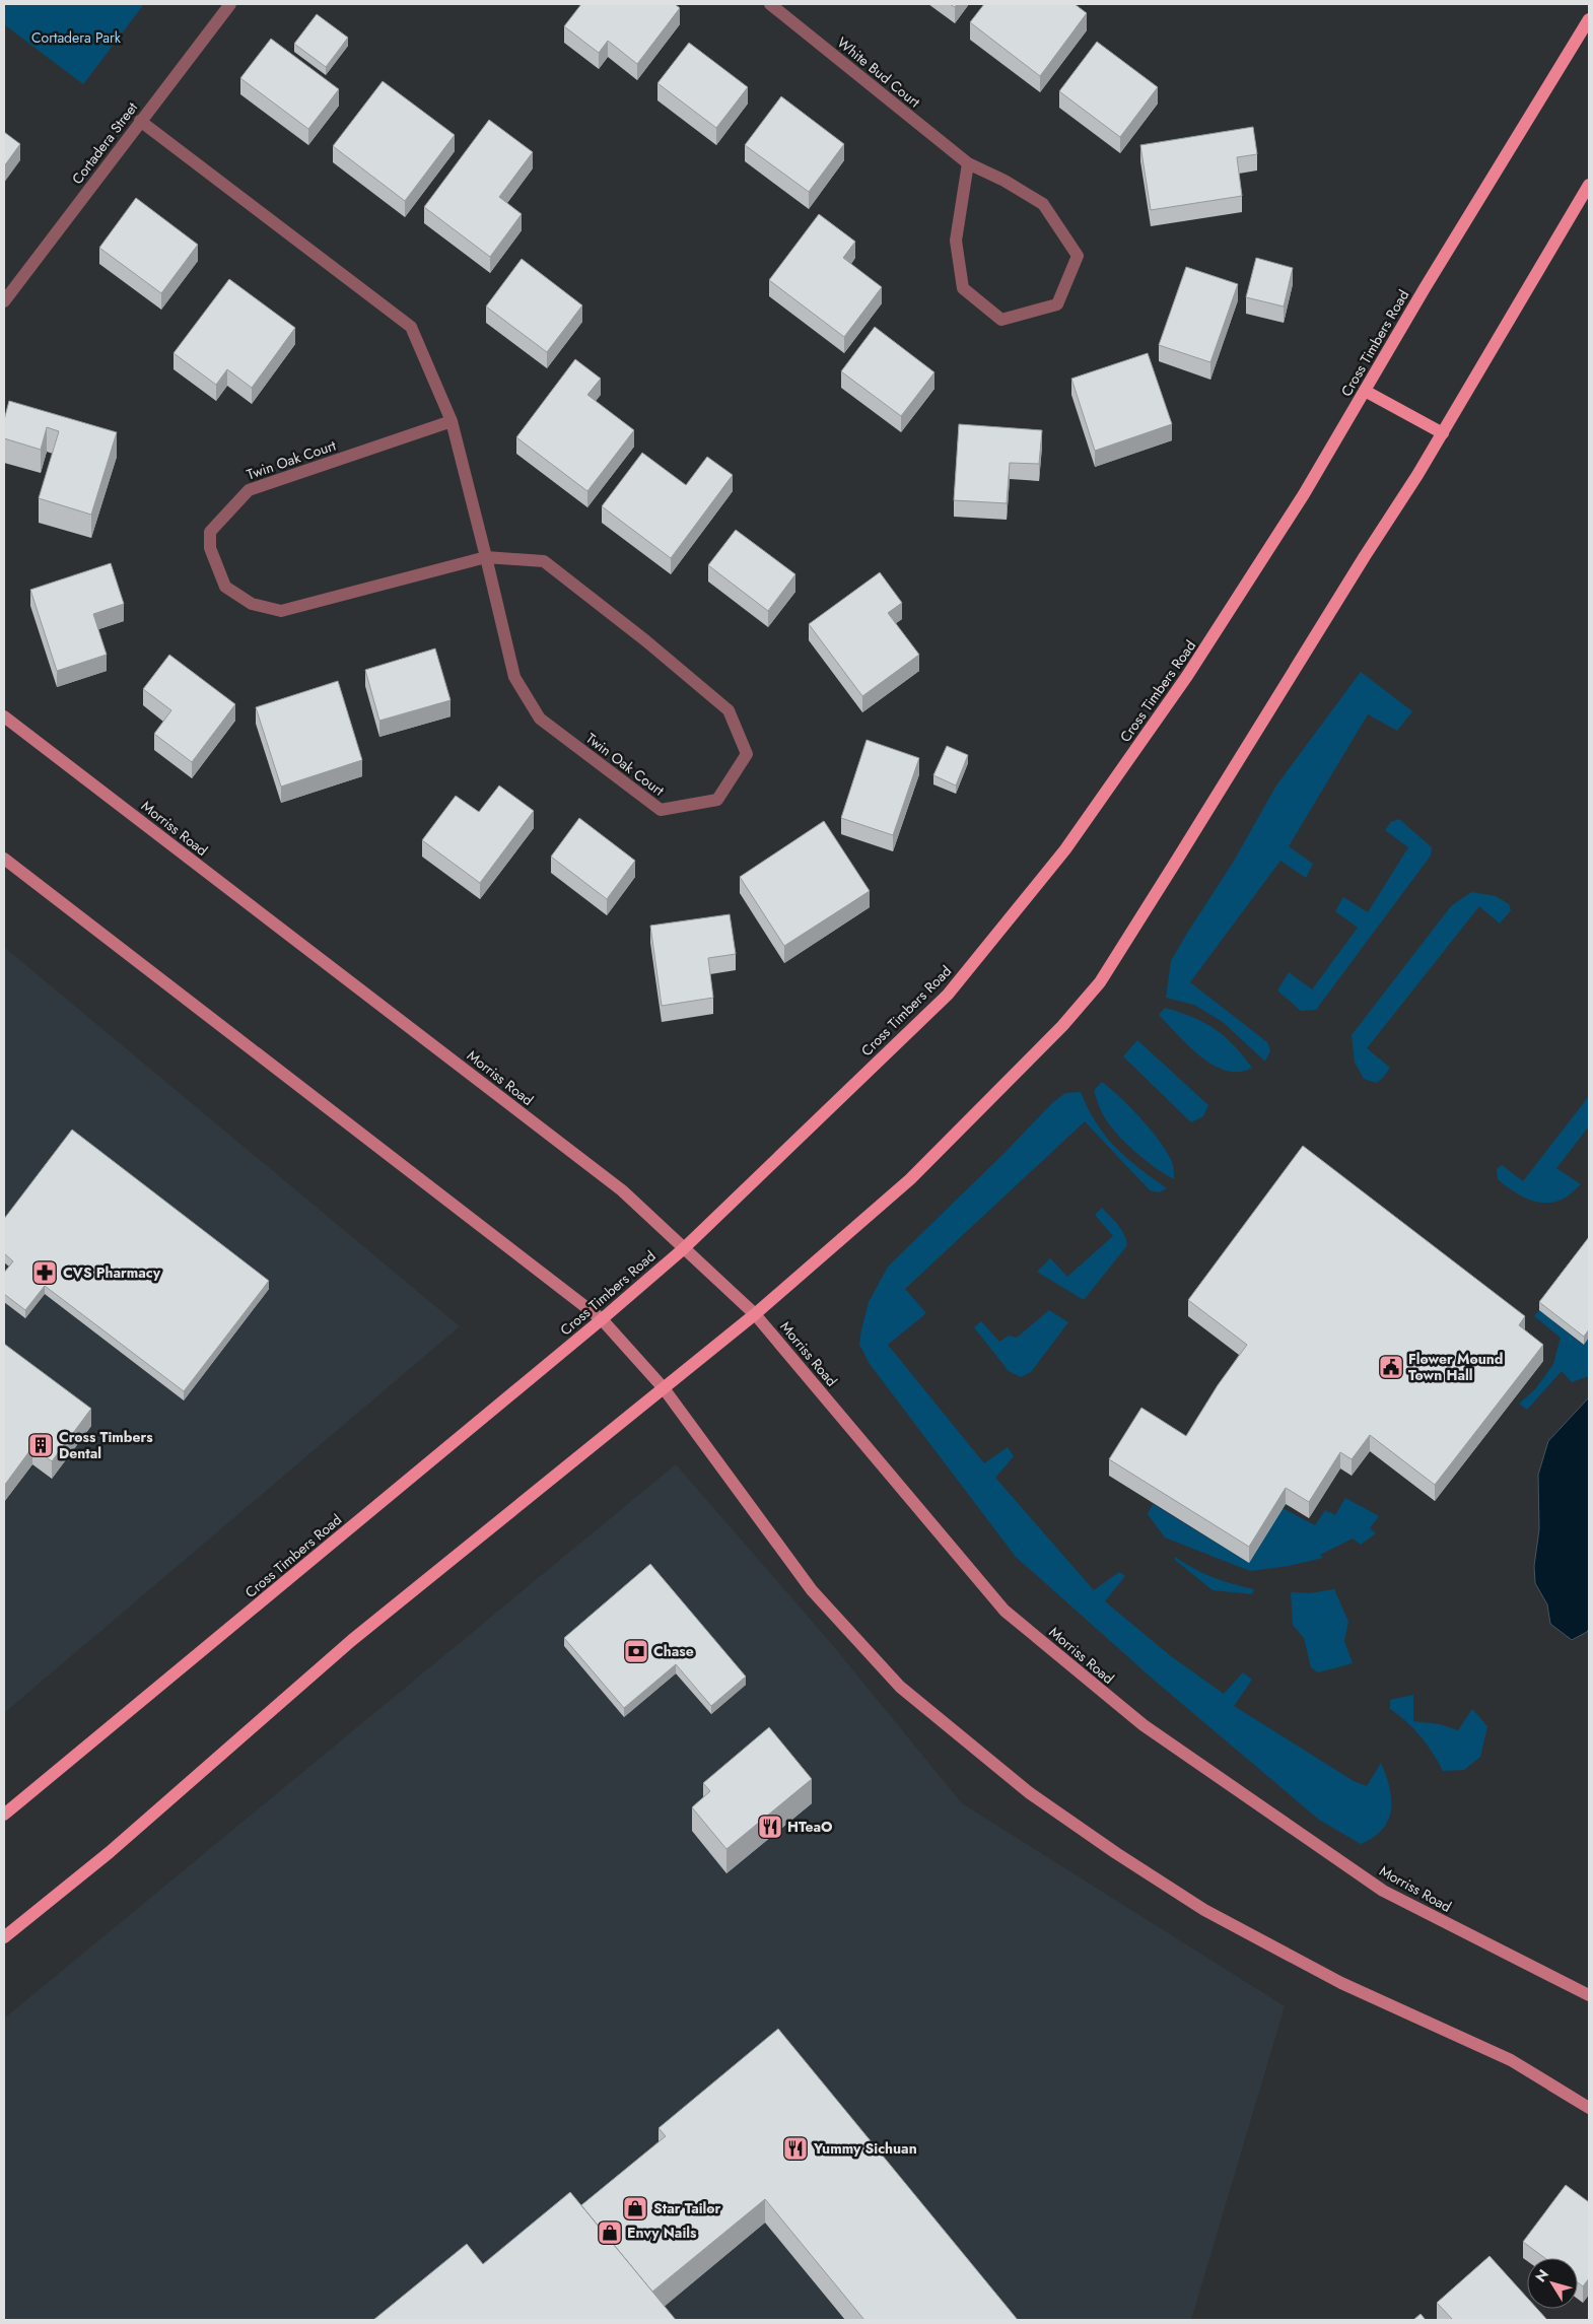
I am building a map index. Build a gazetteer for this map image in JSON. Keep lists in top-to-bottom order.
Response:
{
  "streets": {
    "main road": ["Cross Timbers Road", "Morriss Road"],
    "street": ["White Bud Court", "Cortadera Street", "Twin Oak Court"]
  },
  "crossings": [
    ["Cortadera Street", "Twin Oak Court"],
    ["Cross Timbers Road", "Morriss Road"]
  ],
  "parks": ["Cortadera Park"],
  "places": {
    "pharmacy": ["CVS Pharmacy"],
    "public building": ["Flower Mound Town Hall"],
    "building": ["Cross Timbers Dental"],
    "bank": ["Chase"],
    "restaurant": ["HTeaO", "Yummy Sichuan"],
    "shop": ["Star Tailor", "Envy Nails"]
  },
  "north": "top left"
}
